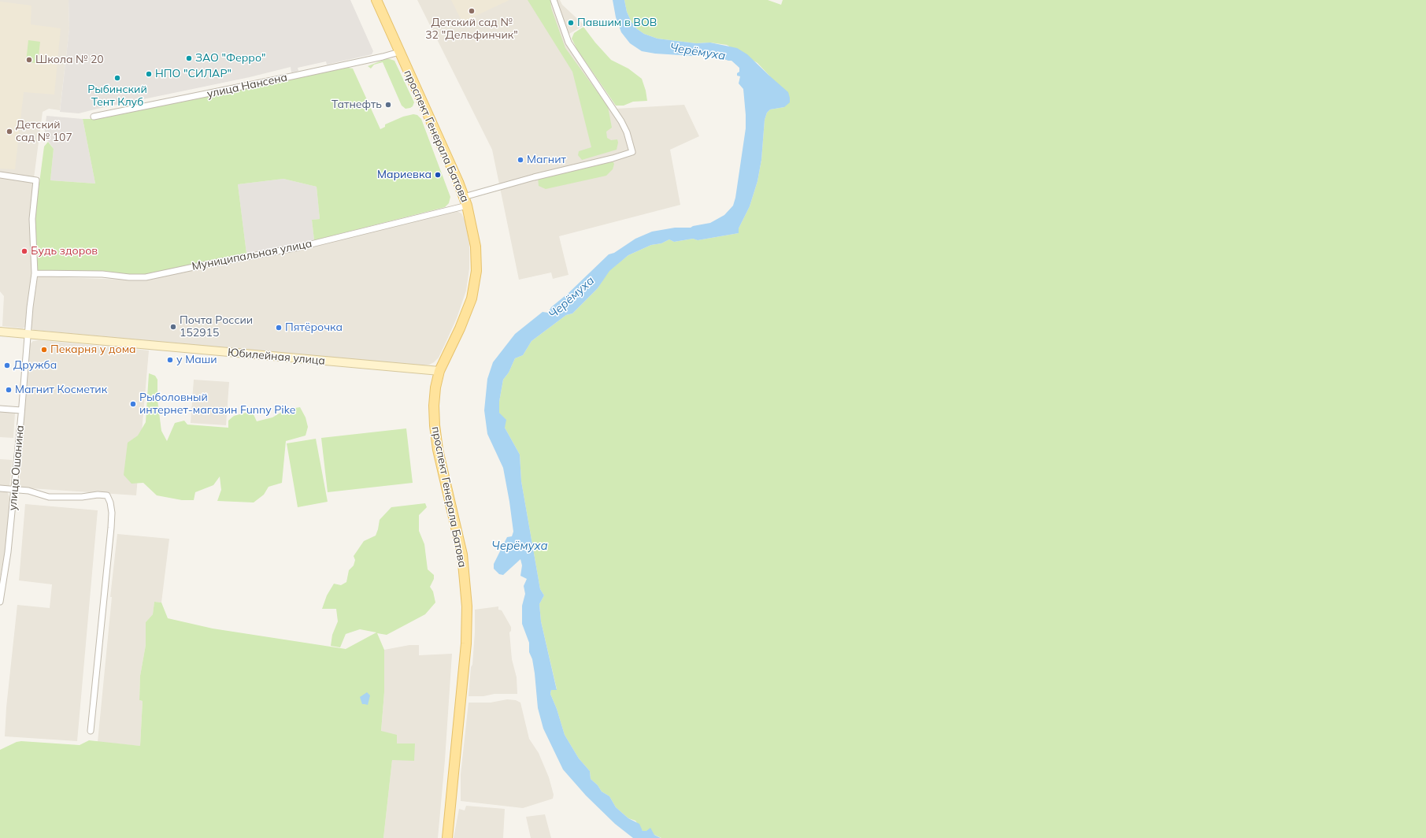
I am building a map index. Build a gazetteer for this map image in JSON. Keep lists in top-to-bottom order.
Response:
{
  "streets": {
    "main road": ["проспект Генерала Батова"],
    "street": [
      "улица Нансена",
      "Муниципальная улица",
      "Юбилейная улица",
      "улица Ошанина"
    ]
  },
  "crossings": [
    ["улица Нансена", "проспект Генерала Батова"],
    ["проспект Генерала Батова", "Муниципальная улица"],
    ["проспект Генерала Батова", "Юбилейная улица"],
    ["Муниципальная улица", "улица Ошанина"],
    ["Юбилейная улица", "улица Ошанина"]
  ],
  "water": ["Черёмуха"],
  "places": [
    "Детский сад № 32 \"Дельфинчик\"",
    "Павшим в ВОВ",
    "ЗАО \"Ферро\"",
    "Школа № 20",
    "НПО \"СИЛАР\"",
    "Рыбинский Тент Клуб",
    "Татнефть",
    "Детский сад № 107",
    "Магнит",
    "Мариевка",
    "Будь здоров",
    "Почта России 152915",
    "Пятёрочка",
    "Пекарня у дома",
    "у Маши",
    "Дружба",
    "Магнит Косметик",
    "Рыболовный интернет-магазин Funny Pike"
  ]
}
